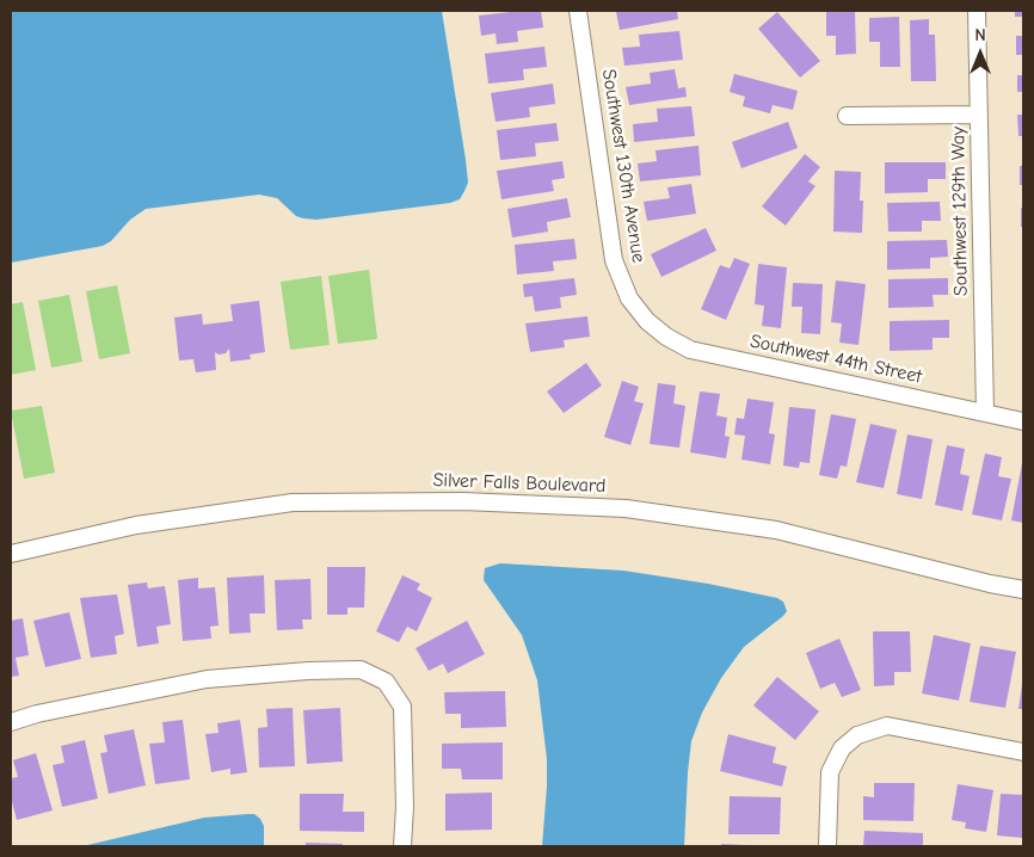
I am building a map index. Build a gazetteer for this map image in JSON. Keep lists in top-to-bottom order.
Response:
{
  "streets": {
    "street": [
      "Southwest 130th Avenue",
      "Southwest 129th Way",
      "Southwest 44th Street",
      "Silver Falls Boulevard"
    ]
  },
  "crossings": [
    ["Southwest 130th Avenue", "Southwest 44th Street"],
    ["Southwest 129th Way", "Southwest 44th Street"]
  ],
  "north": "top"
}
